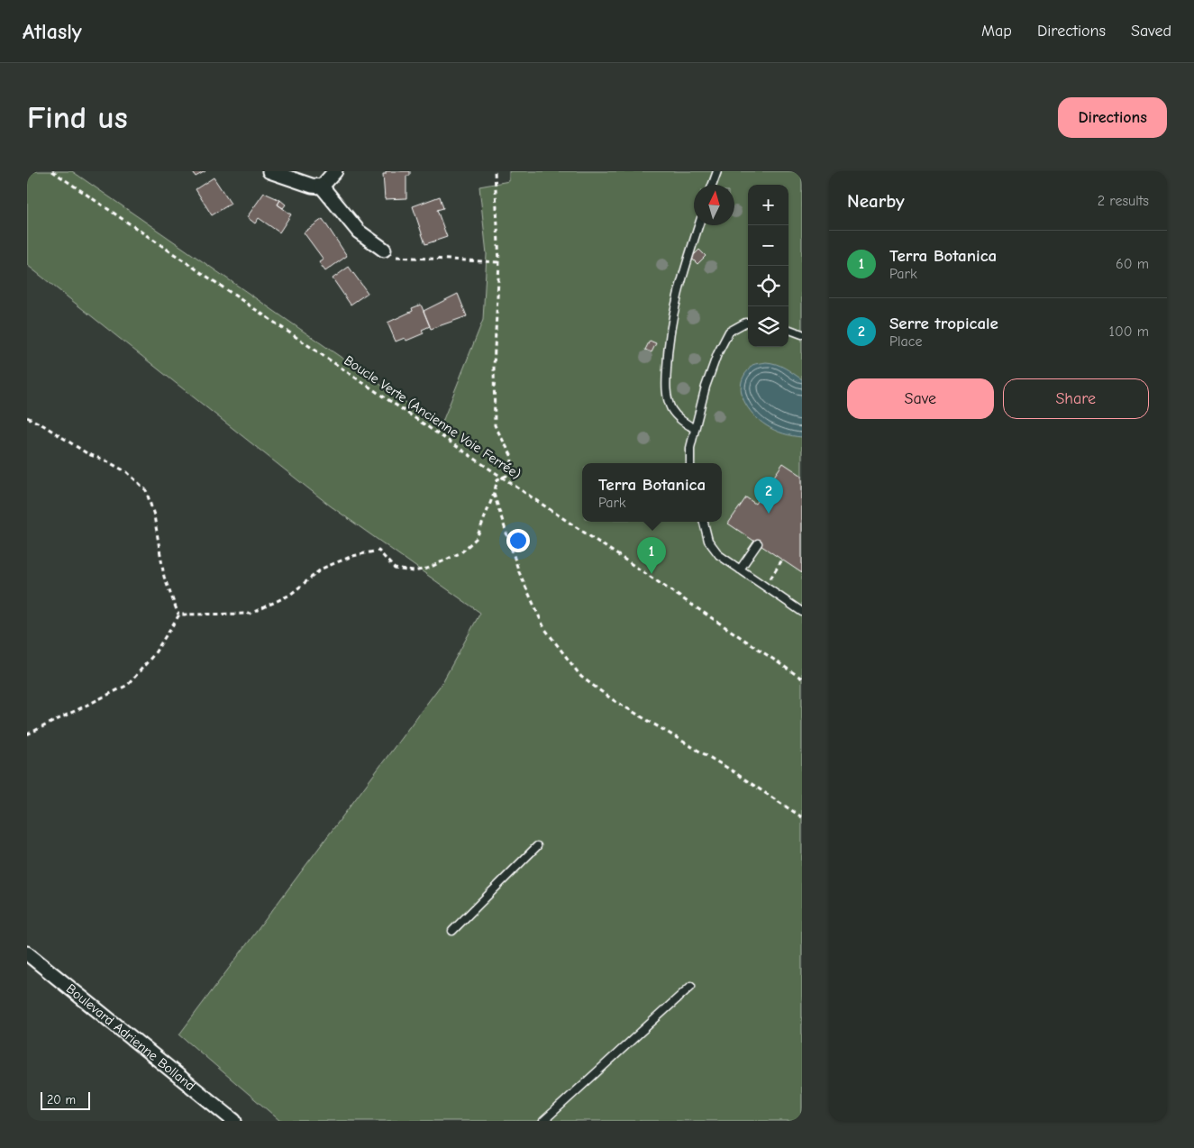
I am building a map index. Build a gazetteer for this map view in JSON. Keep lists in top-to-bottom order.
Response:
{
  "streets": {
    "street": ["Boulevard Adrienne Bolland"],
    "path": ["Boucle Verte (Ancienne Voie Ferrée)"]
  },
  "scale_bar": "20 m",
  "north": "top",
  "page": {
    "header": "Atlasly",
    "nav": ["Map", "Directions", "Saved"],
    "buttons": [
      "Directions",
      ["Save", "Share"]
    ],
    "title": "Find us",
    "heading": ["Nearby", "2 results"],
    "map_buttons": ["+", "−"],
    "list": [
      {
        "mark": "1",
        "name": "Terra Botanica",
        "note": "Park",
        "value": "60 m"
      },
      {
        "mark": "2",
        "name": "Serre tropicale",
        "note": "Place",
        "value": "100 m"
      }
    ],
    "popup": ["Terra Botanica", "Park"],
    "pins": ["2", "1"],
    "scale": "20 m"
  }
}
